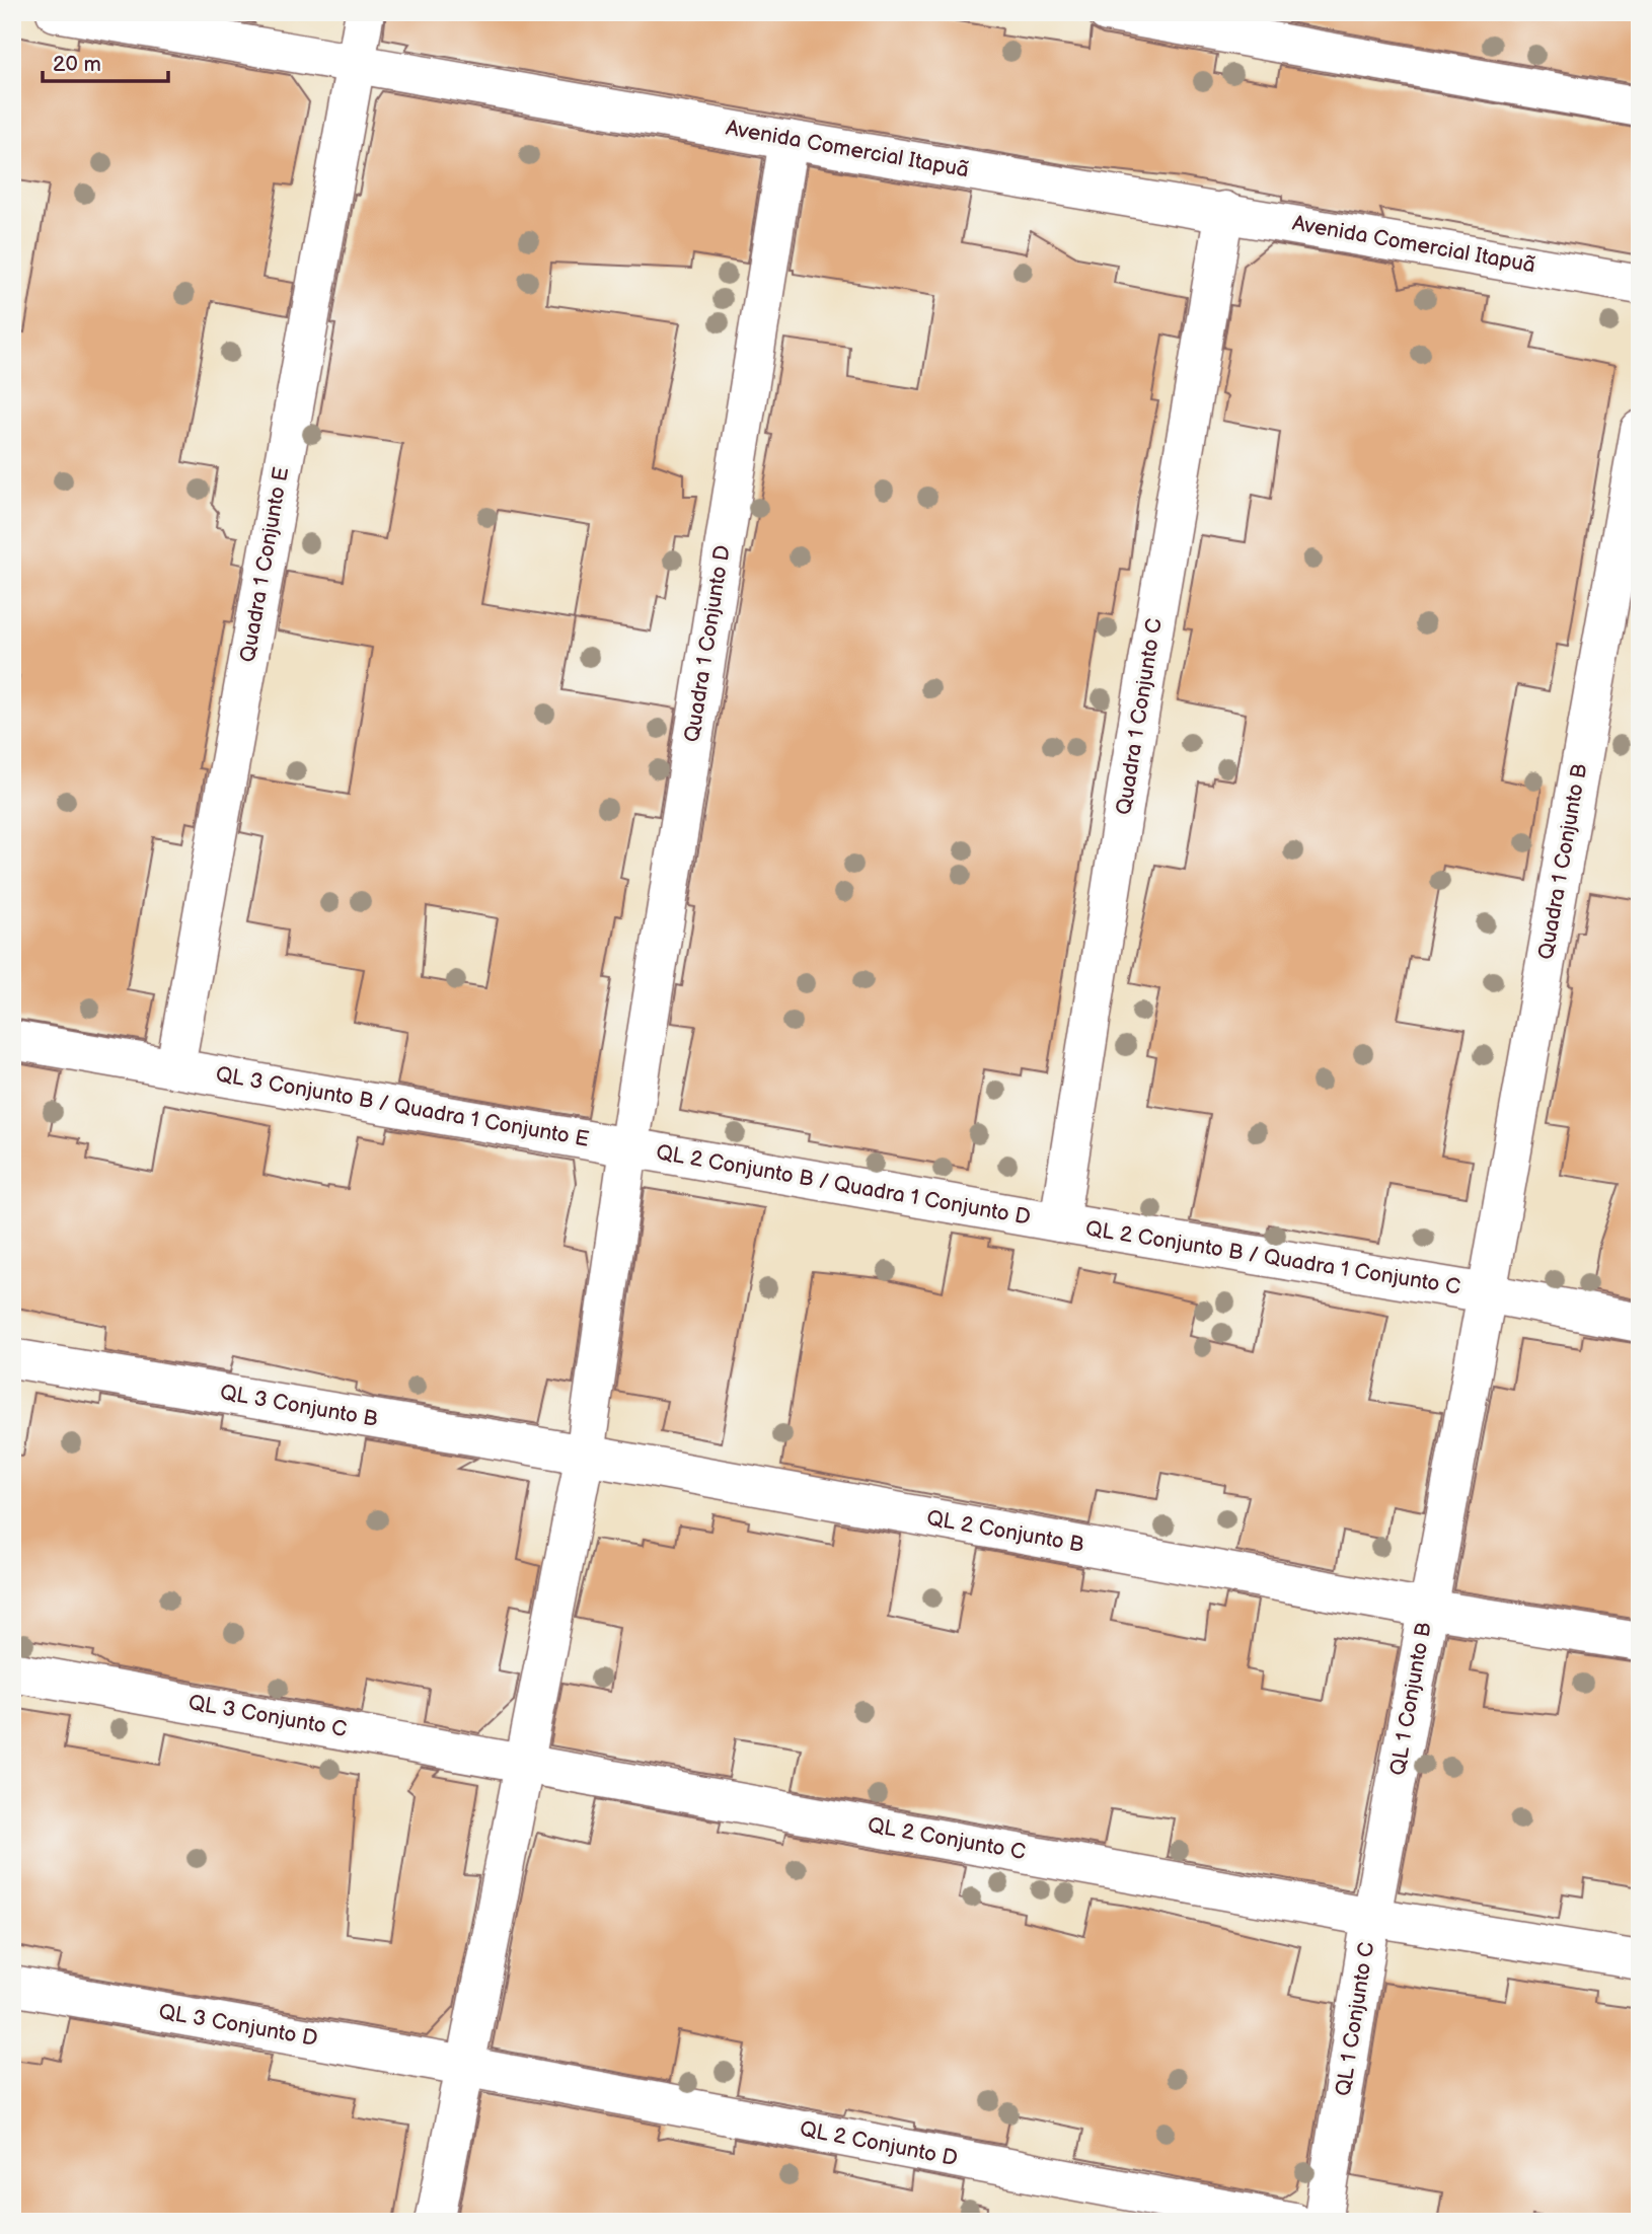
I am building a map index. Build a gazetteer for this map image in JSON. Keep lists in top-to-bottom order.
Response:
{
  "streets": {
    "street": [
      "Avenida Comercial Itapuã",
      "Quadra 1 Conjunto E",
      "Quadra 1 Conjunto D",
      "Quadra 1 Conjunto C",
      "Quadra 1 Conjunto B",
      "QL 3 Conjunto B / Quadra 1 Conjunto E",
      "QL 2 Conjunto B / Quadra 1 Conjunto D",
      "QL 2 Conjunto B / Quadra 1 Conjunto C",
      "QL 3 Conjunto B",
      "QL 2 Conjunto B",
      "QL 1 Conjunto B",
      "QL 3 Conjunto C",
      "QL 2 Conjunto C",
      "QL 1 Conjunto C",
      "QL 3 Conjunto D",
      "QL 2 Conjunto D"
    ]
  },
  "crossings": [
    ["Avenida Comercial Itapuã", "Quadra 1 Conjunto E"],
    ["Avenida Comercial Itapuã", "Quadra 1 Conjunto D"],
    ["Avenida Comercial Itapuã", "Quadra 1 Conjunto C"],
    ["Quadra 1 Conjunto E", "QL 3 Conjunto B / Quadra 1 Conjunto E"],
    ["Quadra 1 Conjunto D", "QL 3 Conjunto B / Quadra 1 Conjunto E"],
    ["Quadra 1 Conjunto D", "QL 2 Conjunto B / Quadra 1 Conjunto D"],
    ["Quadra 1 Conjunto D", "QL 3 Conjunto B"],
    ["Quadra 1 Conjunto D", "QL 2 Conjunto B"],
    ["Quadra 1 Conjunto D", "QL 3 Conjunto C"],
    ["Quadra 1 Conjunto D", "QL 2 Conjunto C"],
    ["Quadra 1 Conjunto D", "QL 3 Conjunto D"],
    ["Quadra 1 Conjunto D", "QL 2 Conjunto D"],
    ["Quadra 1 Conjunto C", "QL 2 Conjunto B / Quadra 1 Conjunto D"],
    ["Quadra 1 Conjunto C", "QL 2 Conjunto B / Quadra 1 Conjunto C"],
    ["Quadra 1 Conjunto B", "QL 2 Conjunto B / Quadra 1 Conjunto C"],
    ["Quadra 1 Conjunto B", "QL 2 Conjunto B"],
    ["Quadra 1 Conjunto B", "QL 1 Conjunto B"],
    ["QL 3 Conjunto B / Quadra 1 Conjunto E", "QL 2 Conjunto B / Quadra 1 Conjunto D"],
    ["QL 2 Conjunto B / Quadra 1 Conjunto D", "QL 2 Conjunto B / Quadra 1 Conjunto C"],
    ["QL 3 Conjunto B", "QL 2 Conjunto B"],
    ["QL 2 Conjunto B", "QL 1 Conjunto B"],
    ["QL 1 Conjunto B", "QL 2 Conjunto C"],
    ["QL 1 Conjunto B", "QL 1 Conjunto C"],
    ["QL 3 Conjunto C", "QL 2 Conjunto C"],
    ["QL 2 Conjunto C", "QL 1 Conjunto C"],
    ["QL 3 Conjunto D", "QL 2 Conjunto D"]
  ],
  "scale_bar": "20 m"
}
